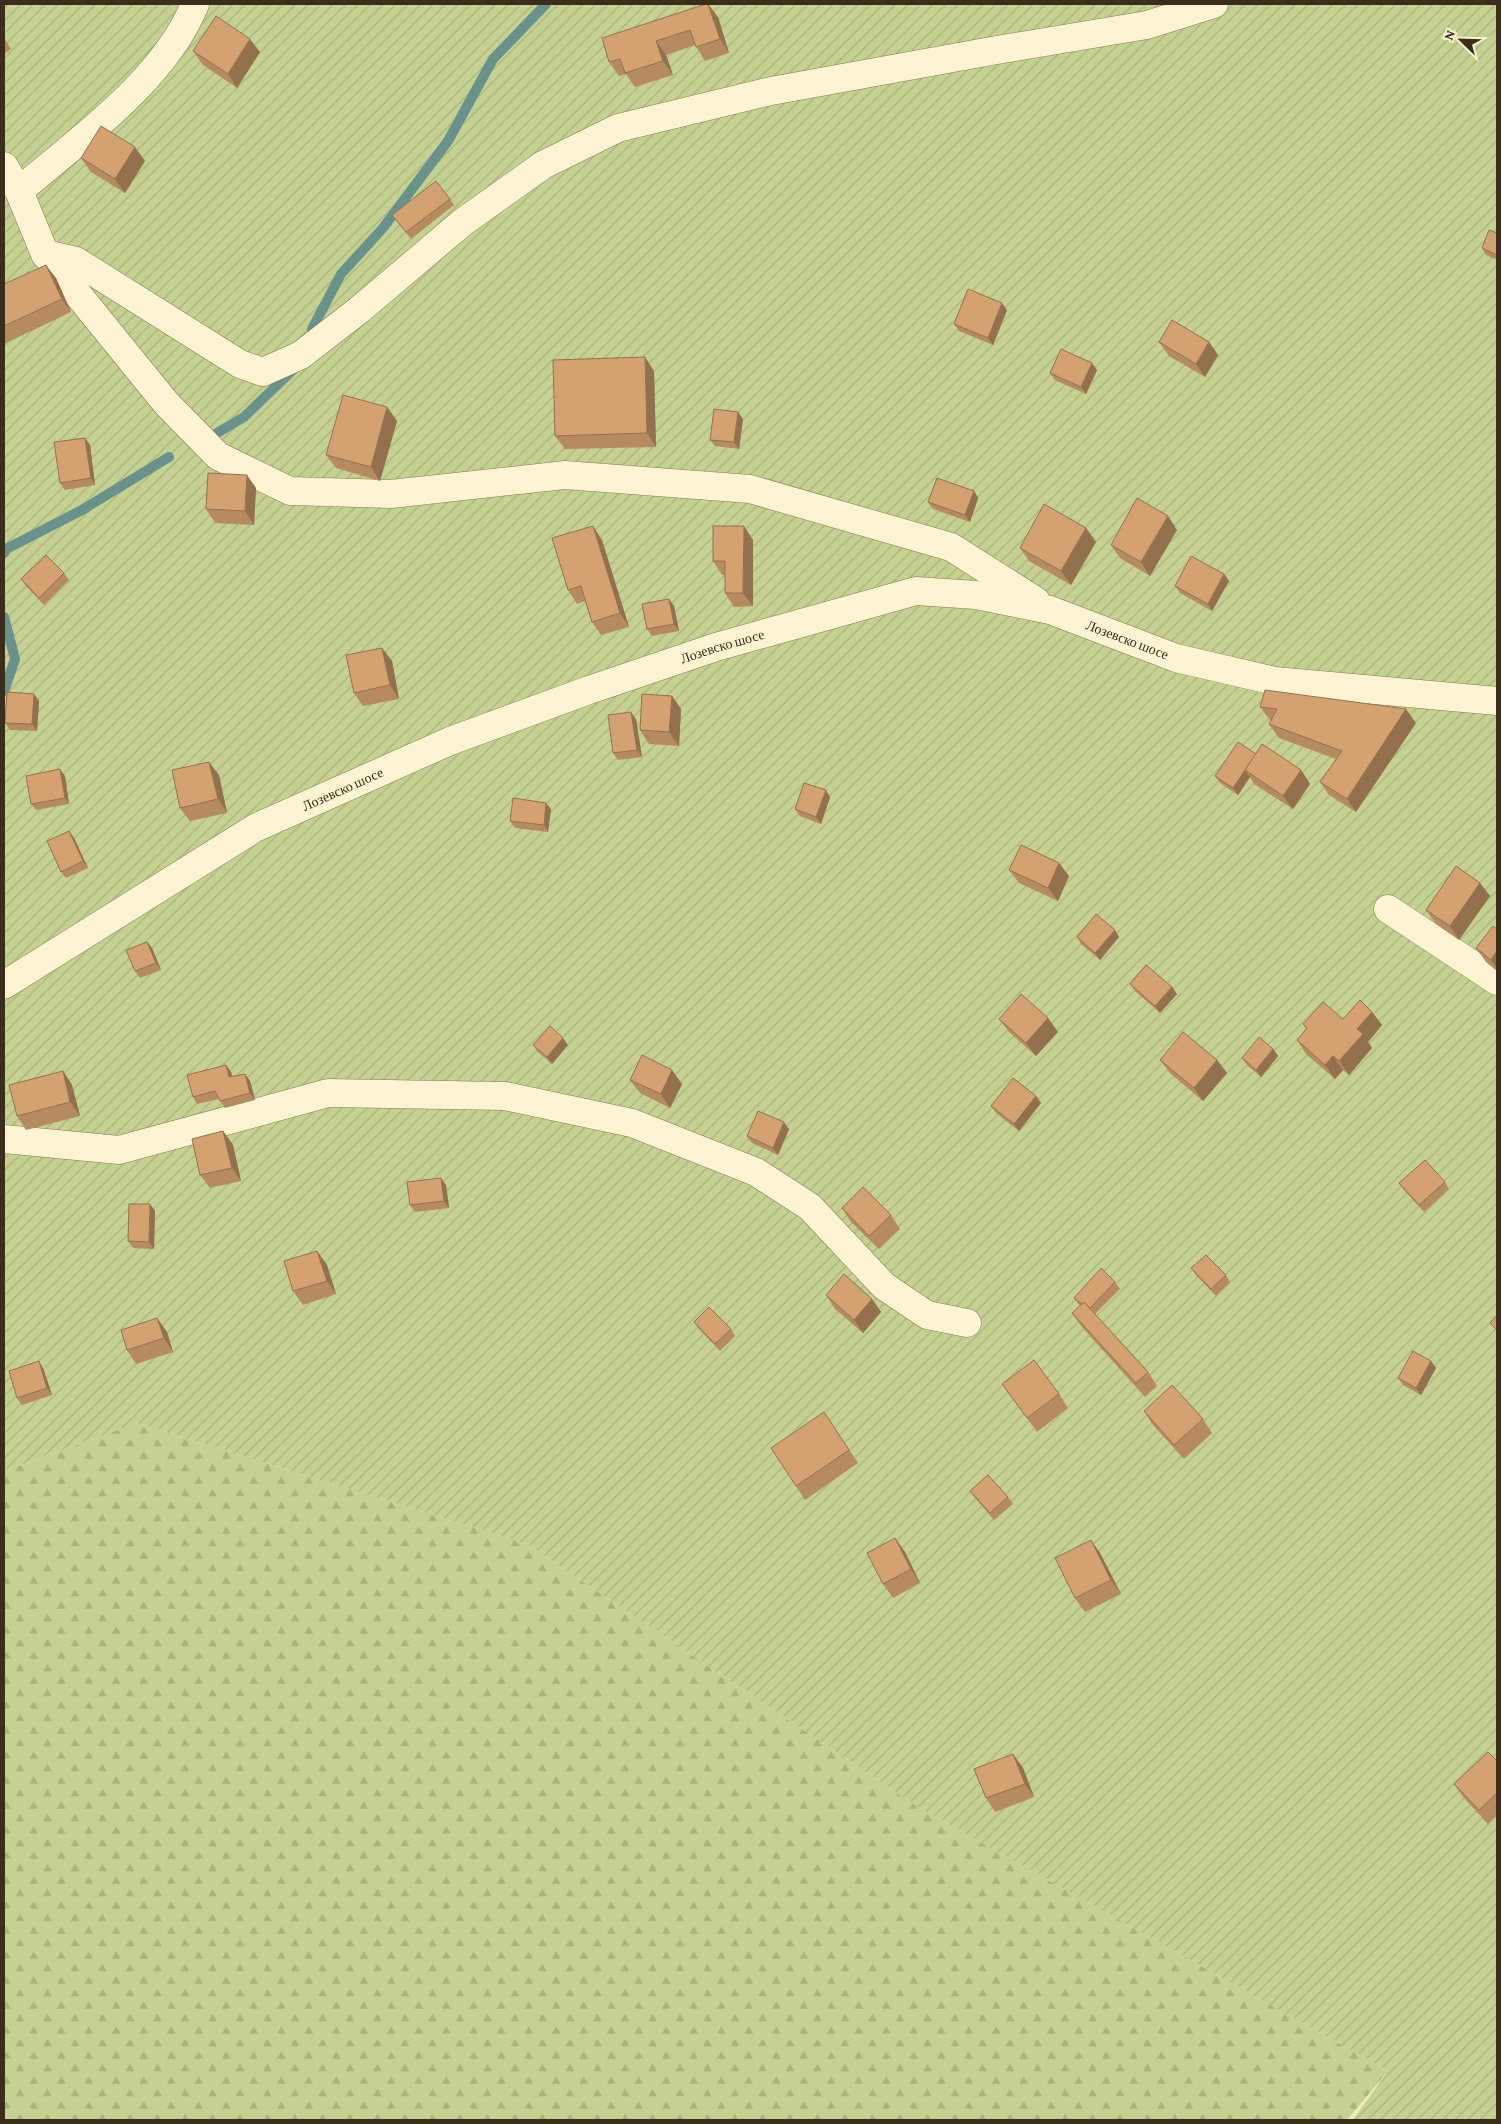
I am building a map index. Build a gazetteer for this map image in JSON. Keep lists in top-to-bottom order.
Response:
{
  "streets": {
    "street": ["Лозевско шосе"]
  },
  "north": "top left"
}
